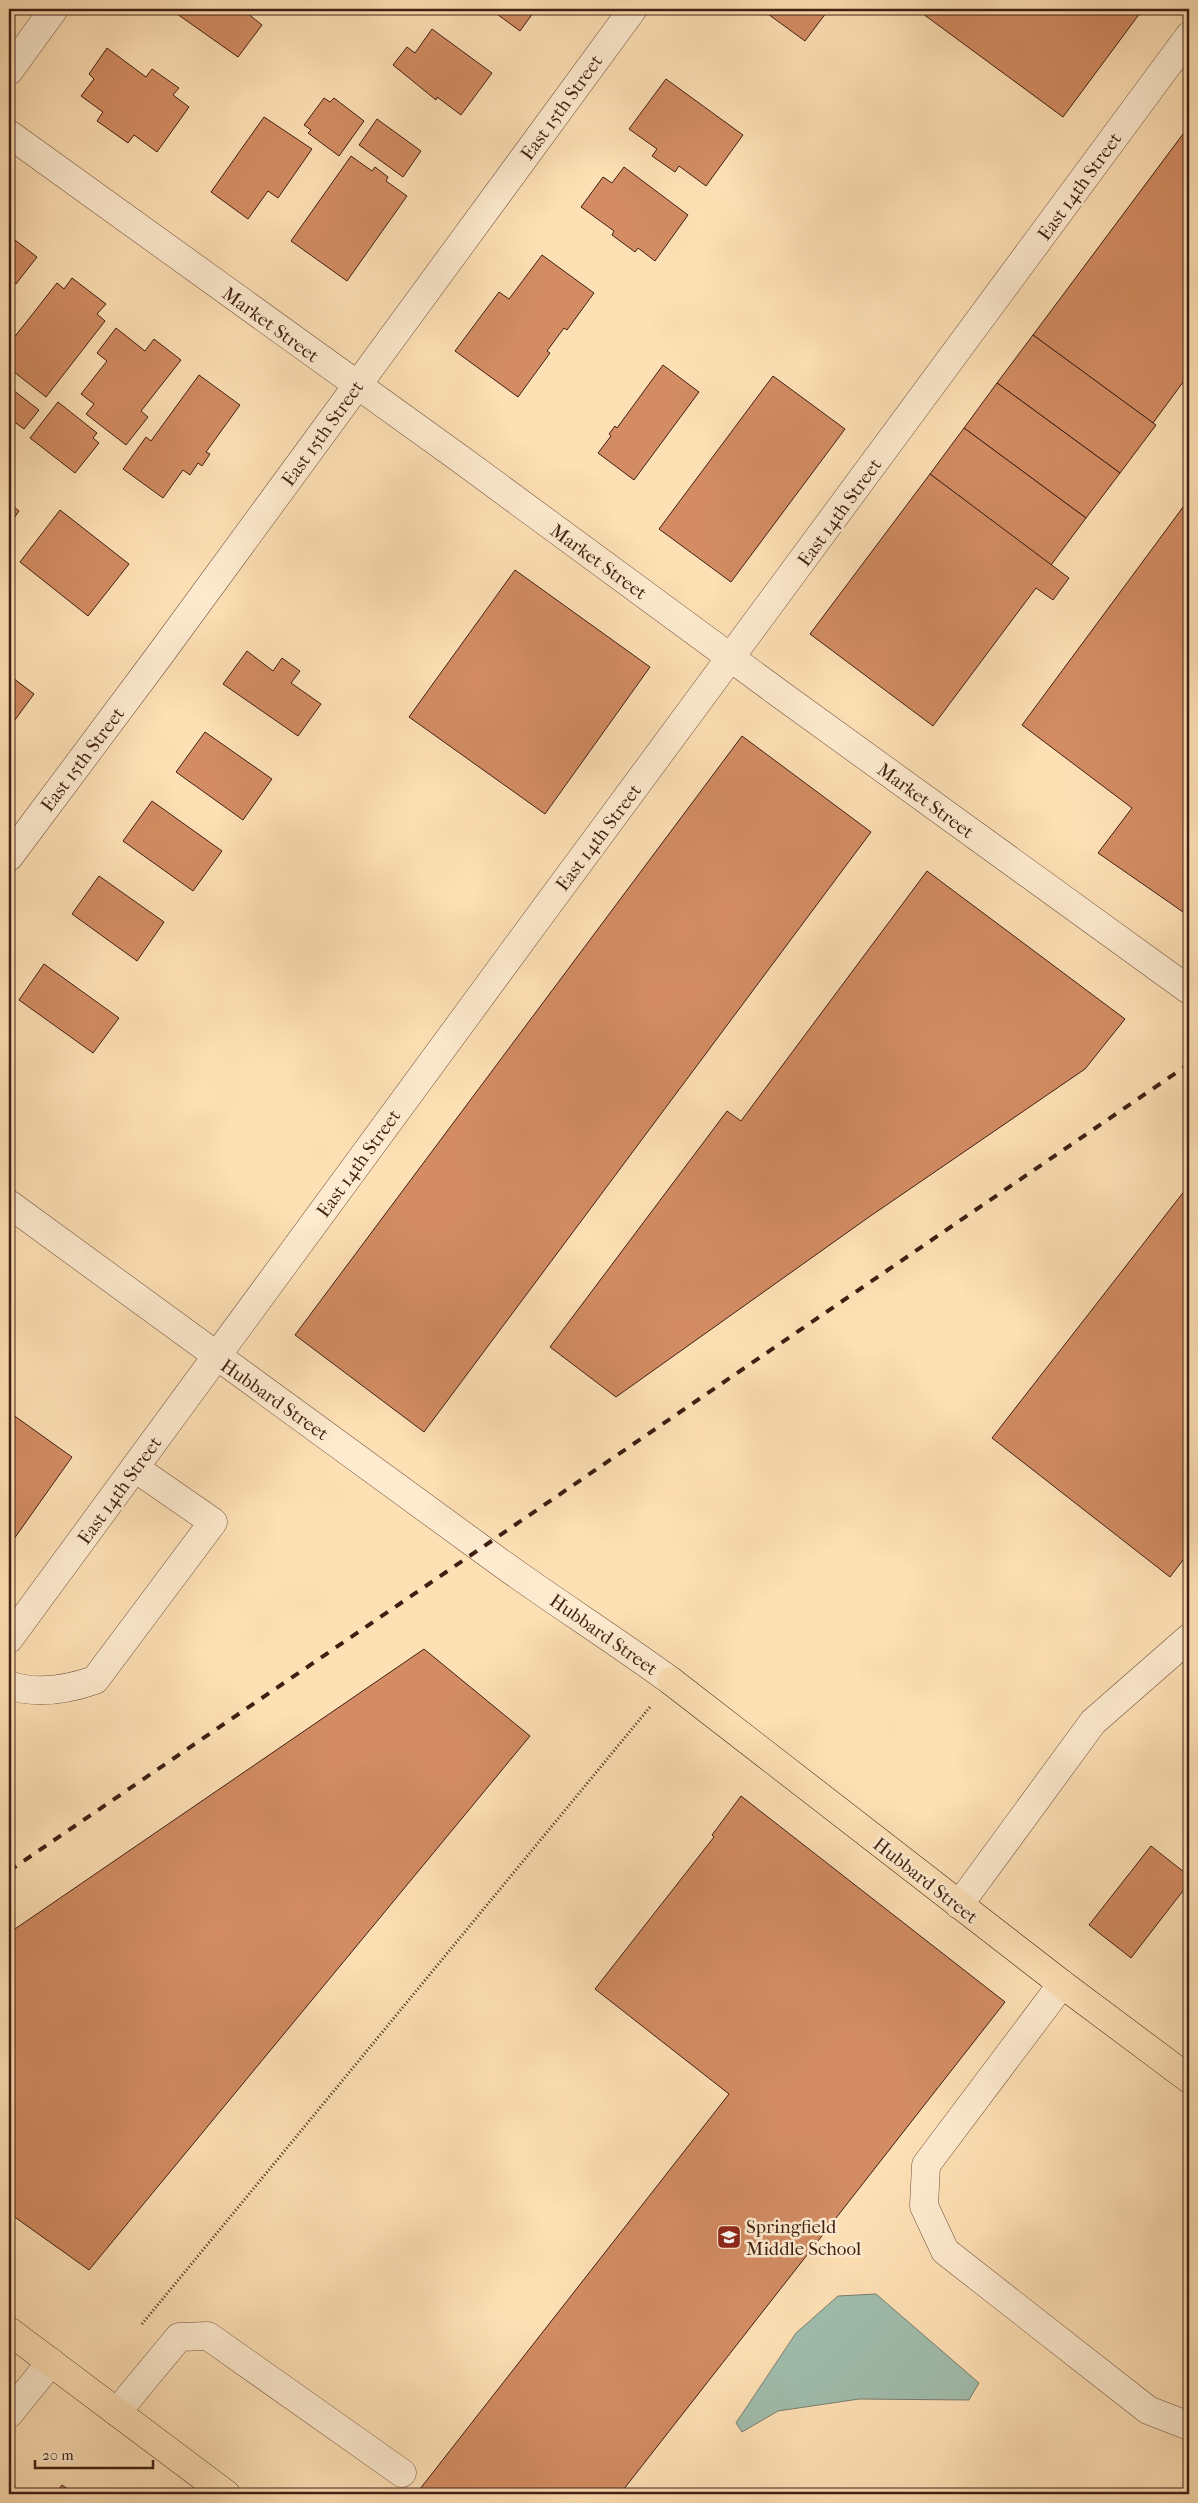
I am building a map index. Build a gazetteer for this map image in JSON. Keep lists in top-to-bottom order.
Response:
{
  "streets": {
    "main road": ["Hubbard Street"],
    "street": ["East 15th Street", "East 14th Street", "Market Street"]
  },
  "crossings": [
    ["East 15th Street", "Market Street"],
    ["East 14th Street", "Market Street"],
    ["East 14th Street", "Hubbard Street"]
  ],
  "places": {
    "school or university": ["Springfield Middle School"]
  },
  "scale_bar": "20 m"
}
